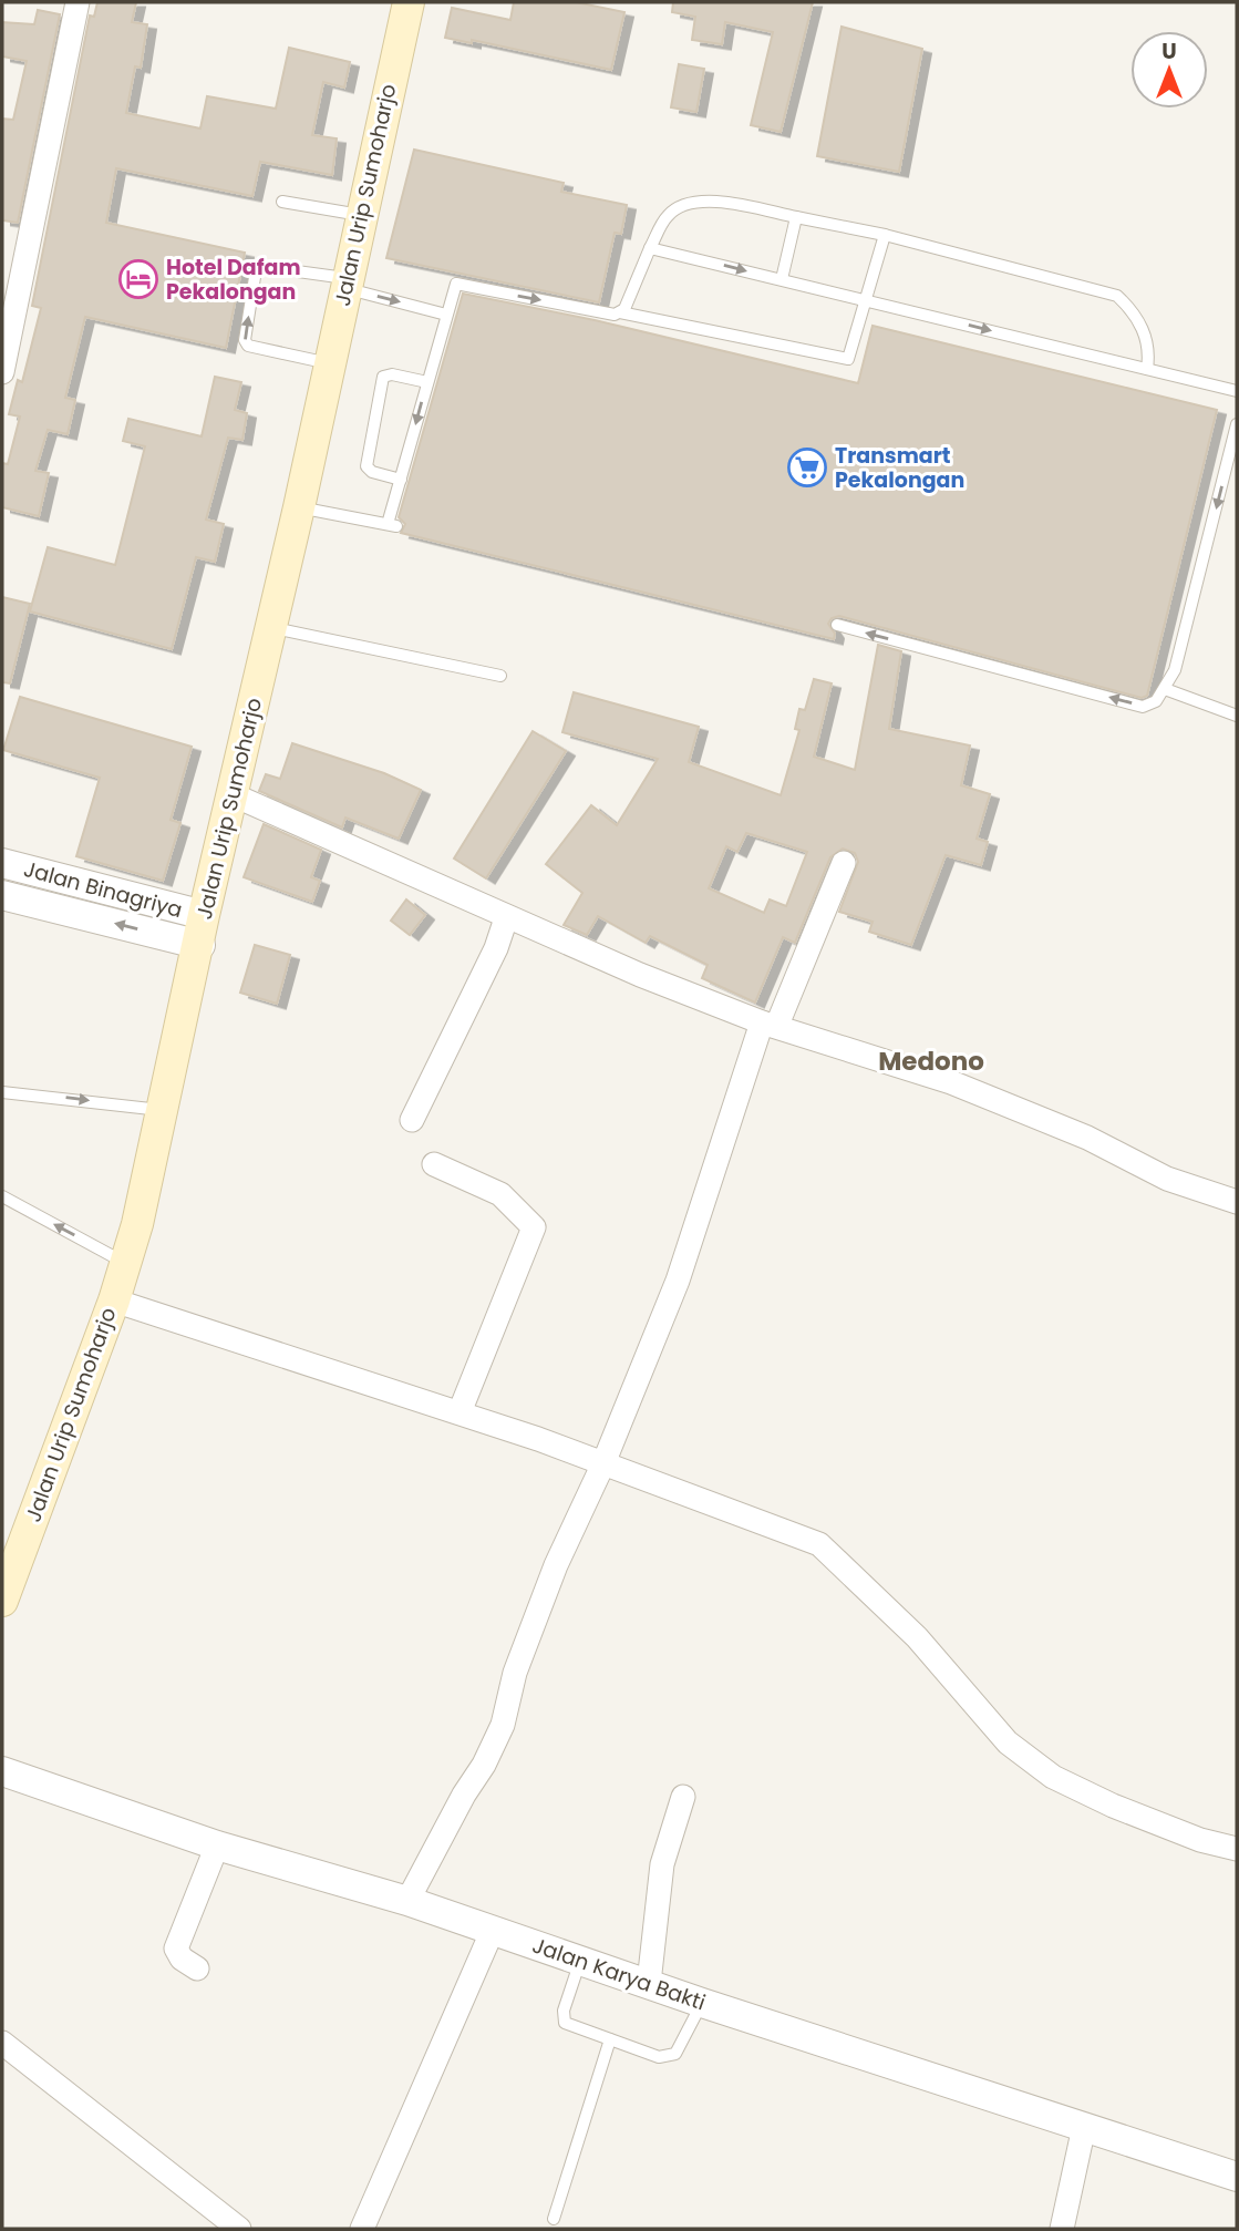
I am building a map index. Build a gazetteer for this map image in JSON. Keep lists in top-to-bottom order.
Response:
{
  "streets": {
    "main road": ["Jalan Urip Sumoharjo"],
    "street": ["Jalan Binagriya", "Jalan Karya Bakti"]
  },
  "crossings": [
    ["Jalan Urip Sumoharjo", "Jalan Binagriya"]
  ],
  "districts": ["Medono"],
  "places": {
    "hotel": ["Hotel Dafam Pekalongan"],
    "supermarket": ["Transmart Pekalongan"]
  },
  "north": "top"
}
